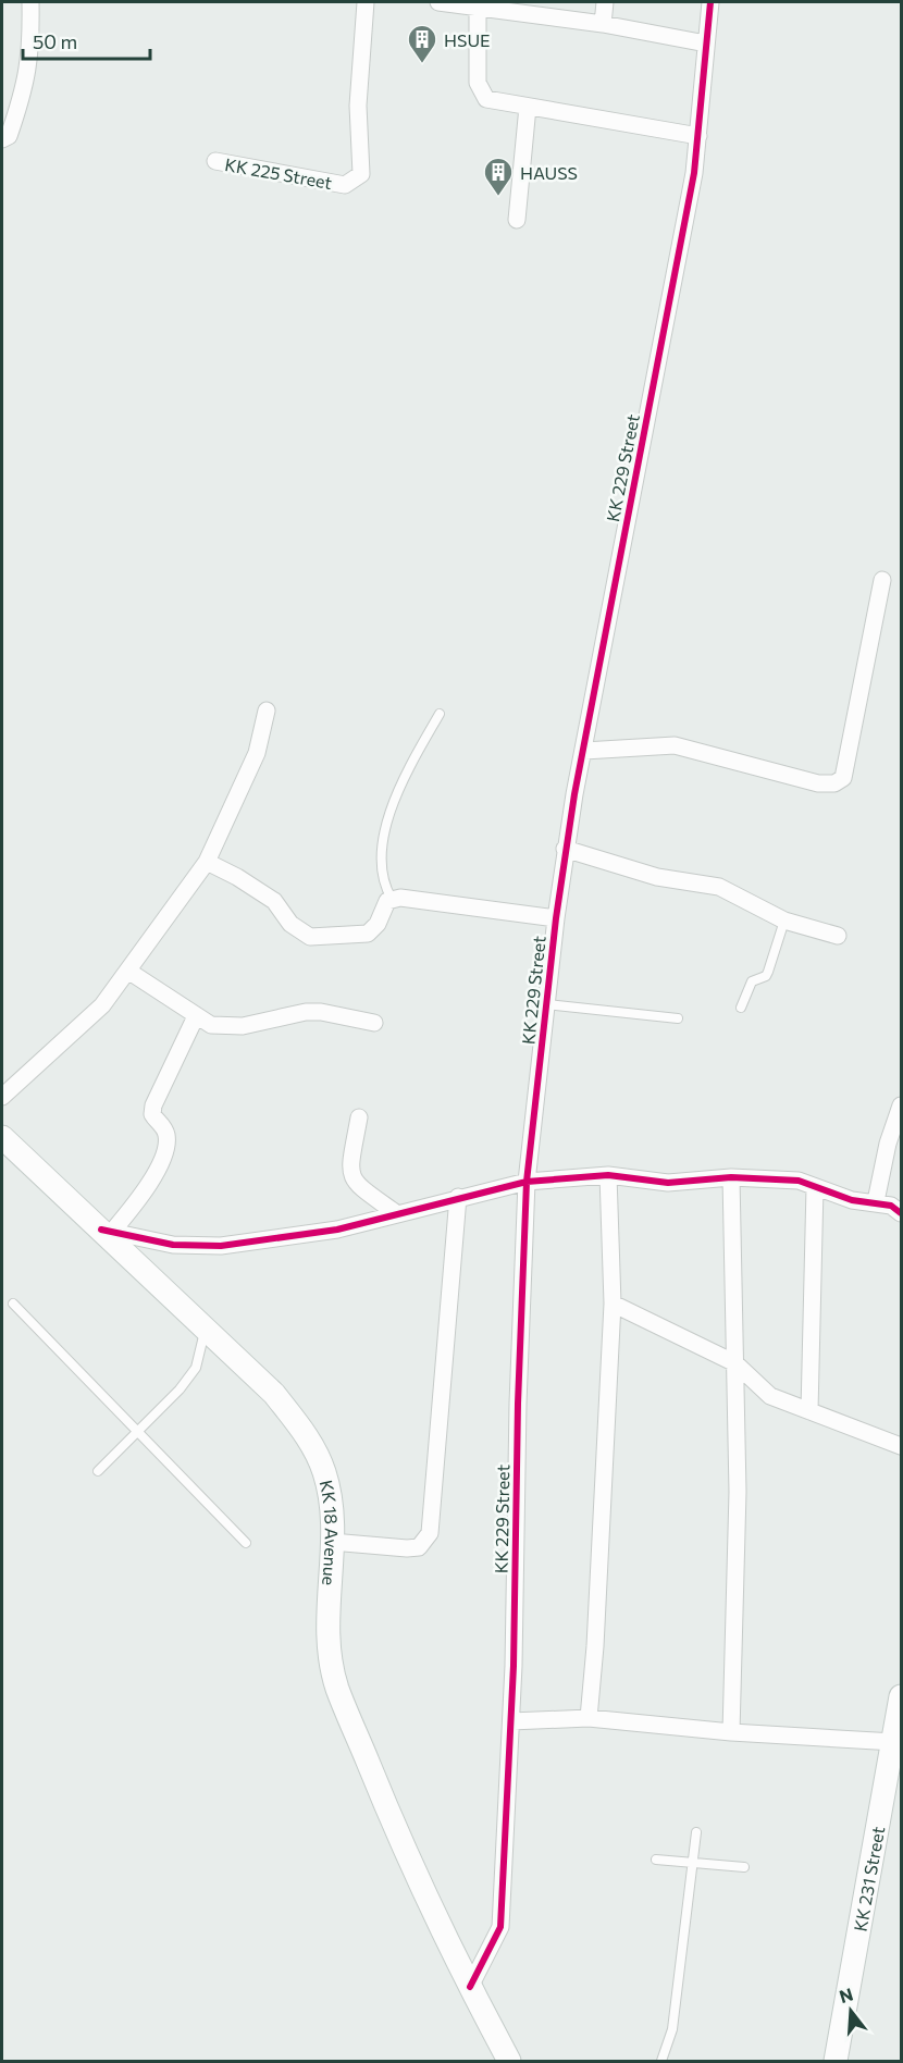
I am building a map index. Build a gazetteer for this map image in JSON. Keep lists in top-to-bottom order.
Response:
{
  "streets": {
    "main road": ["KK 18 Avenue", "KK 231 Street"],
    "street": ["KK 225 Street", "KK 229 Street"]
  },
  "crossings": [
    ["KK 229 Street", "KK 18 Avenue"]
  ],
  "places": {
    "building": ["HSUE", "HAUSS"]
  },
  "scale_bar": "50 m",
  "north": "top"
}
